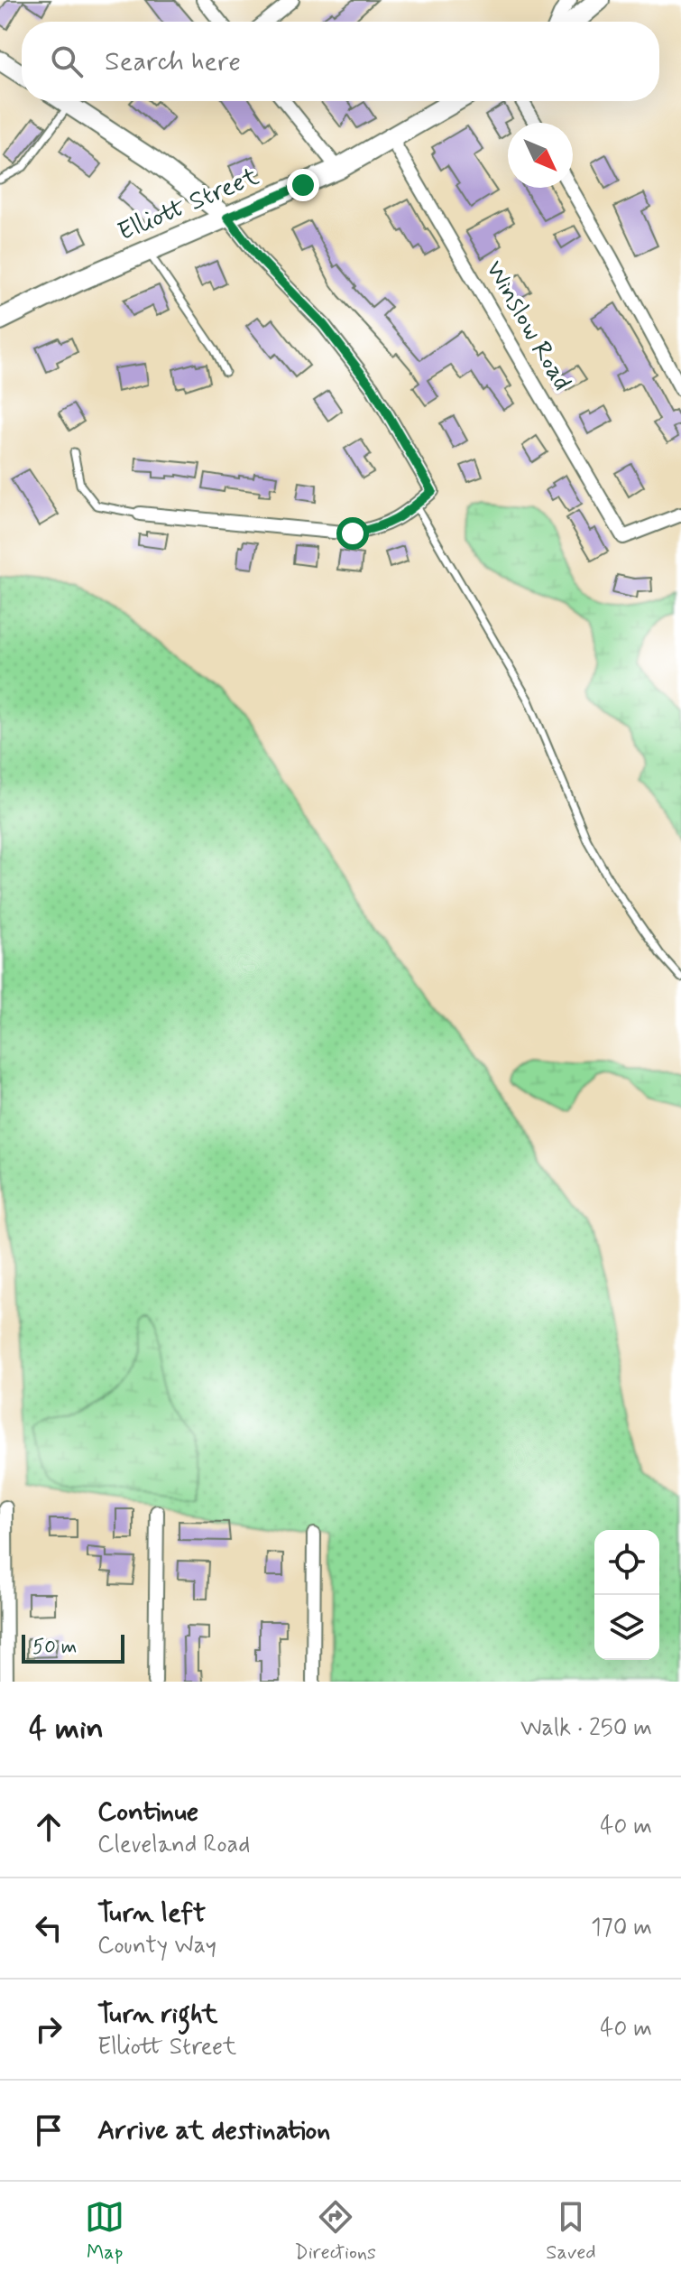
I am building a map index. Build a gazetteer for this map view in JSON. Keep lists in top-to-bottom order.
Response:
{
  "streets": {
    "main road": ["Elliott Street"],
    "street": ["Winslow Road"]
  },
  "crossings": [
    ["Elliott Street", "Winslow Road"]
  ],
  "scale_bar": "50 m",
  "north": "bottom right",
  "page": {
    "search": "Search here",
    "scale": "50 m",
    "heading": ["4 min", "Walk · 250 m"],
    "list": [
      ["Continue", "Cleveland Road", "40 m"],
      ["Turn left", "County Way", "170 m"],
      ["Turn right", "Elliott Street", "40 m"],
      "Arrive at destination"
    ],
    "nav": ["Map", "Directions", "Saved"]
  }
}
